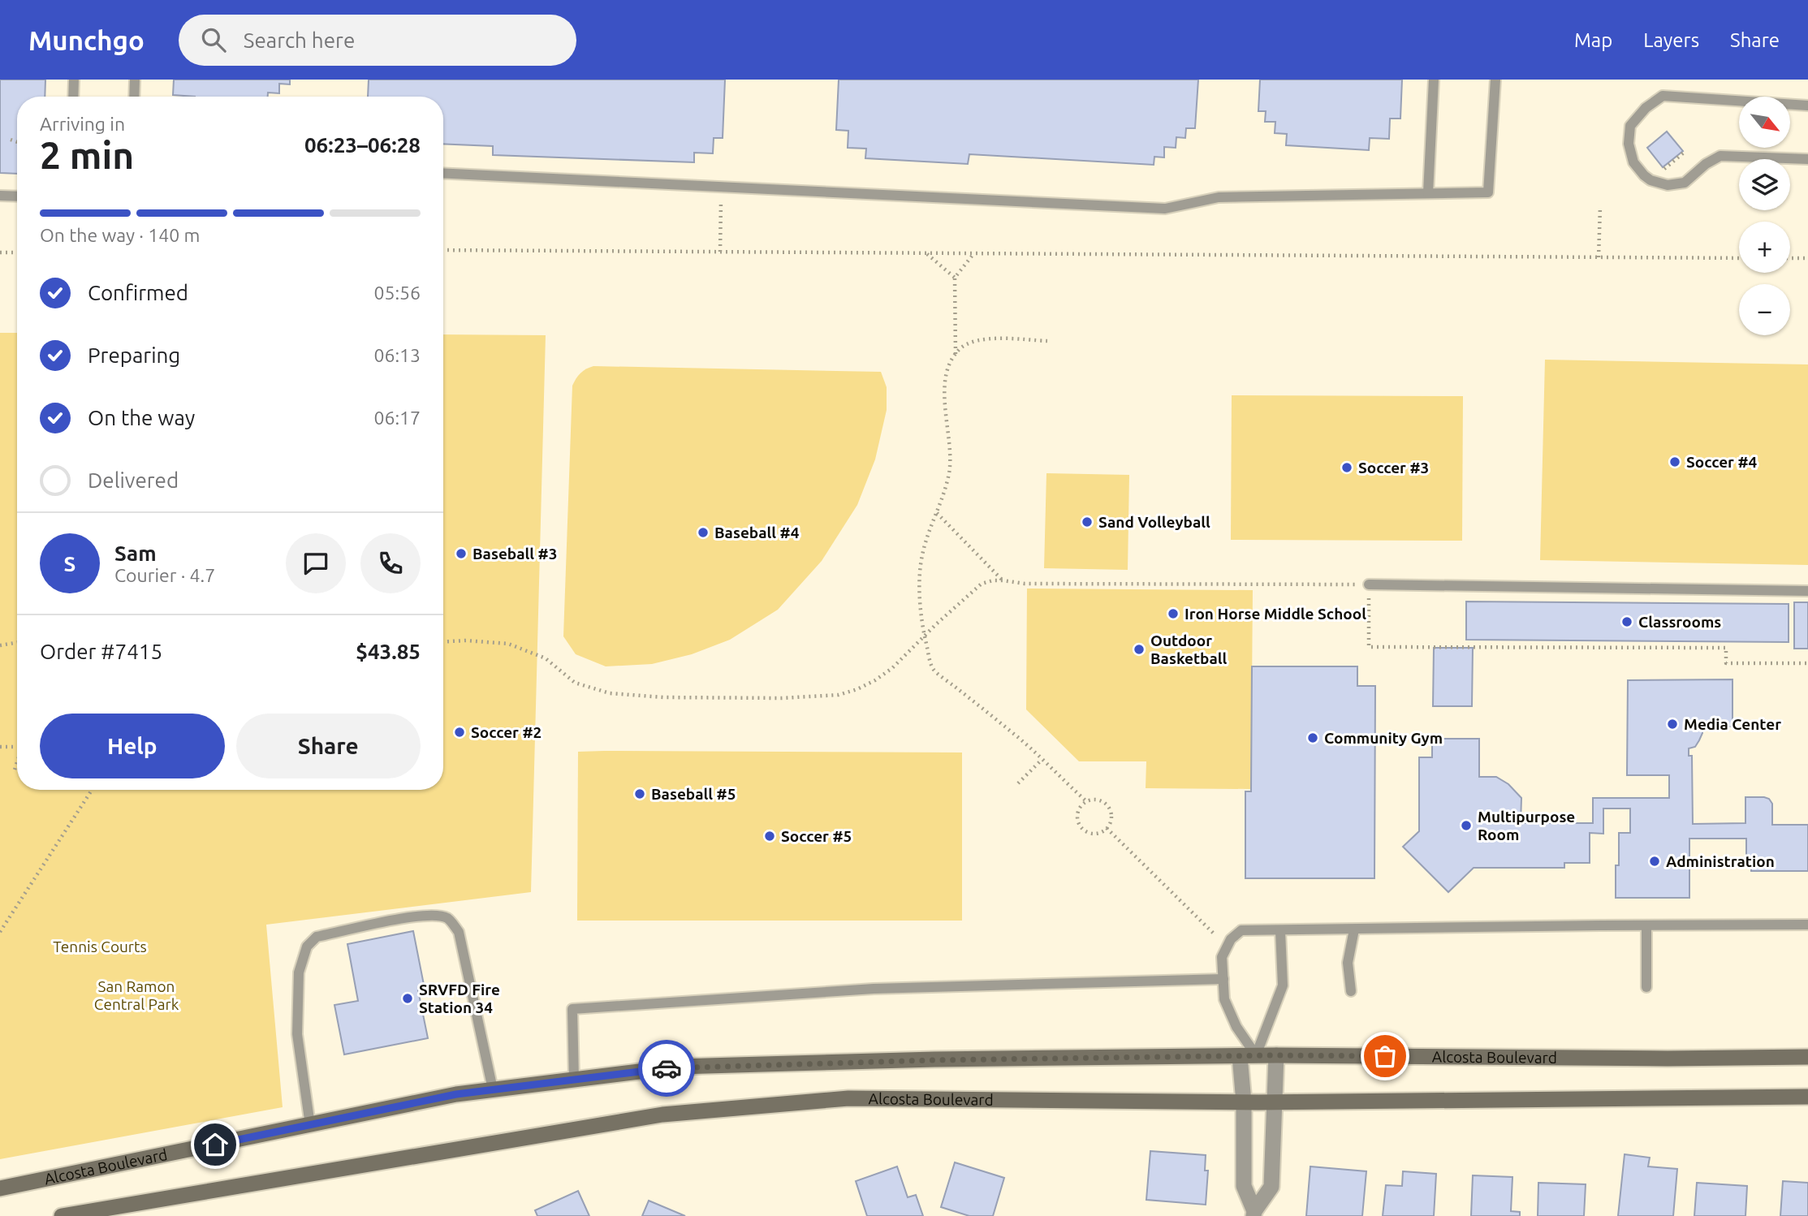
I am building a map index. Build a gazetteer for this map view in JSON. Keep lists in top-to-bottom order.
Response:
{
  "streets": {
    "main road": ["Alcosta Boulevard"]
  },
  "parks": ["Tennis Courts", "San Ramon Central Park"],
  "places": [
    "Soccer #4",
    "Soccer #3",
    "Sand Volleyball",
    "Baseball #4",
    "Baseball #3",
    "Iron Horse Middle School",
    "Classrooms",
    "Outdoor Basketball",
    "Media Center",
    "Soccer #2",
    "Community Gym",
    "Baseball #5",
    "Multipurpose Room",
    "Soccer #5",
    "Administration",
    "SRVFD Fire Station 34"
  ],
  "north": "bottom right",
  "page": {
    "header": "Munchgo",
    "search": "Search here",
    "nav": ["Map", "Layers", "Share"],
    "map_buttons": ["+", "−"],
    "heading": ["2 min", "Arriving in", "06:23–06:28"],
    "panel": [
      "Sam",
      "Courier · 4.7",
      "Order #7415",
      "$43.85"
    ],
    "bar": "On the way · 140 m",
    "list": [
      ["Confirmed", "05:56"],
      ["Preparing", "06:13"],
      ["On the way", "06:17"],
      "Delivered"
    ],
    "round": "S",
    "buttons": ["Help", "Share"]
  }
}
